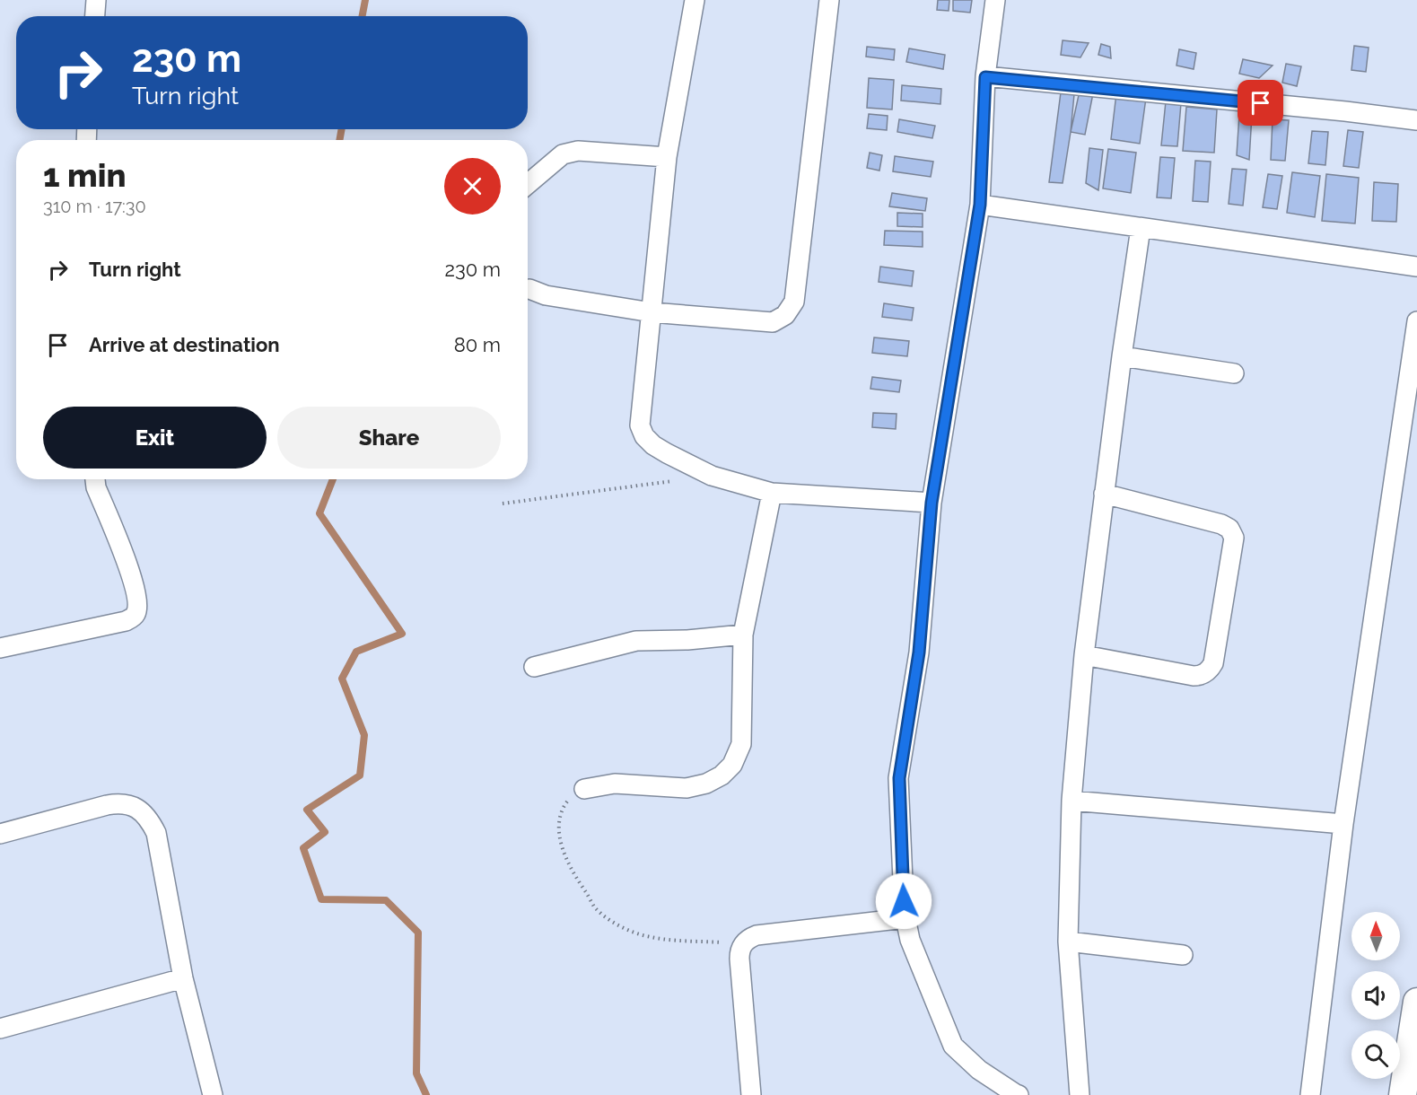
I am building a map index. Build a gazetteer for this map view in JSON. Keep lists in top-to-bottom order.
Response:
{
  "north": "top",
  "page": {
    "turn": ["230 m", "Turn right"],
    "heading": ["1 min", "310 m · 17:30"],
    "list": [
      {
        "name": "Turn right",
        "value": "230 m"
      },
      {
        "name": "Arrive at destination",
        "value": "80 m"
      }
    ],
    "buttons": ["Exit", "Share"]
  }
}
